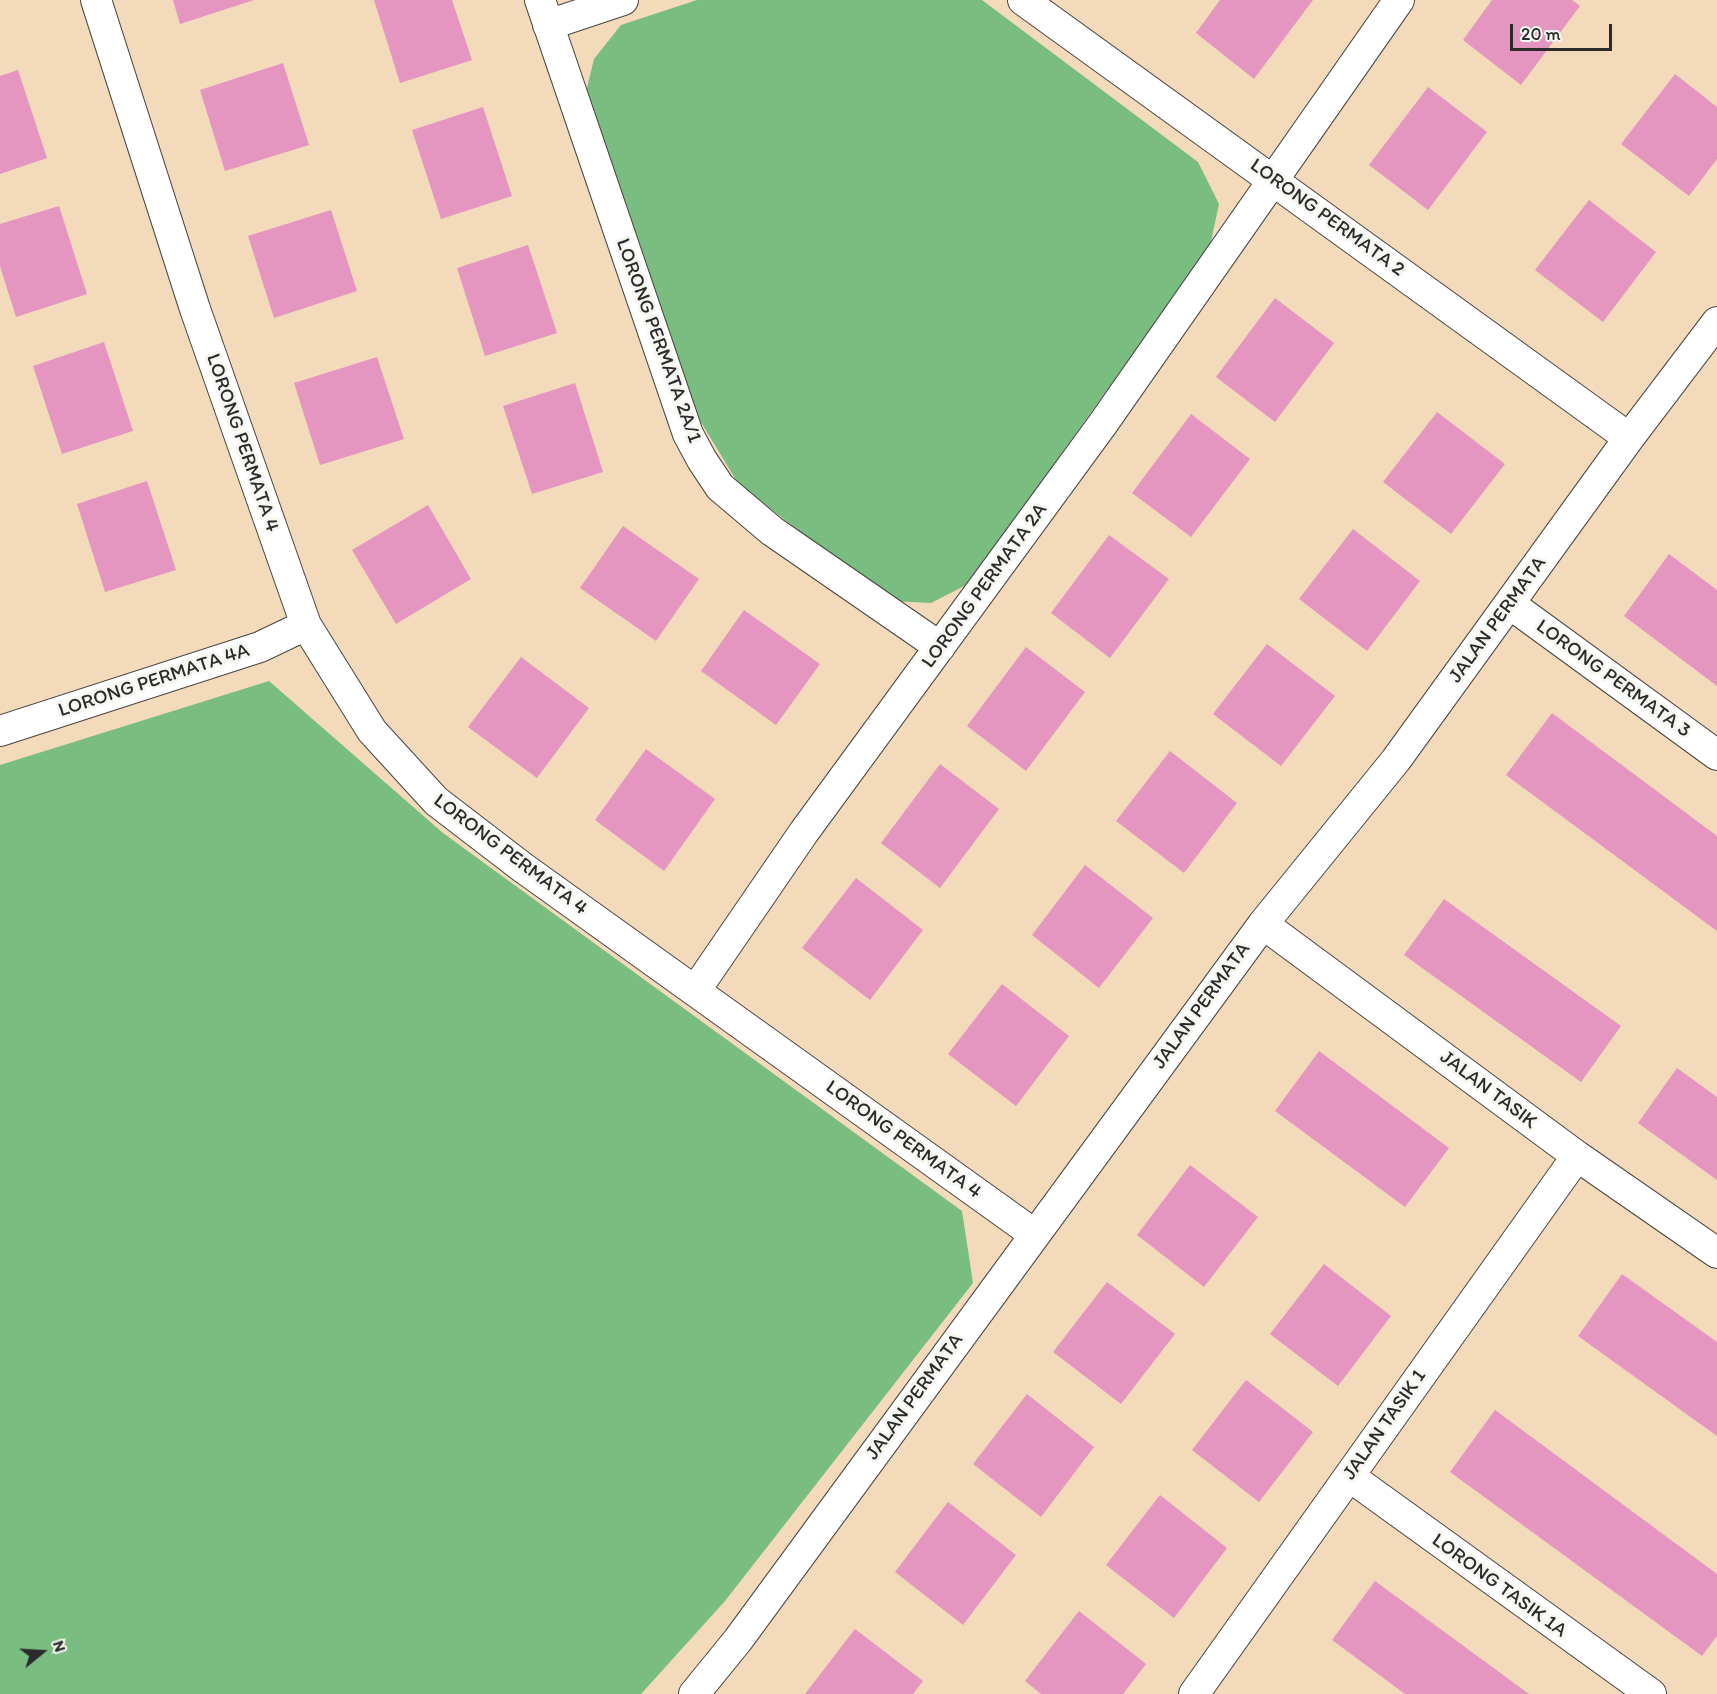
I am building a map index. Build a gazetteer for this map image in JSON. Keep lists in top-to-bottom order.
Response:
{
  "streets": {
    "street": [
      "LORONG PERMATA 2",
      "LORONG PERMATA 2A/1",
      "LORONG PERMATA 4",
      "LORONG PERMATA 2A",
      "JALAN PERMATA",
      "LORONG PERMATA 3",
      "LORONG PERMATA 4A",
      "JALAN TASIK",
      "JALAN TASIK 1",
      "LORONG TASIK 1A"
    ]
  },
  "crossings": [
    ["LORONG PERMATA 2", "LORONG PERMATA 2A"],
    ["LORONG PERMATA 2", "JALAN PERMATA"],
    ["LORONG PERMATA 2A/1", "LORONG PERMATA 2A"],
    ["LORONG PERMATA 4", "LORONG PERMATA 2A"],
    ["LORONG PERMATA 4", "JALAN PERMATA"],
    ["LORONG PERMATA 4", "LORONG PERMATA 4A"],
    ["JALAN PERMATA", "LORONG PERMATA 3"],
    ["JALAN PERMATA", "JALAN TASIK"],
    ["JALAN TASIK", "JALAN TASIK 1"],
    ["JALAN TASIK 1", "LORONG TASIK 1A"]
  ],
  "scale_bar": "20 m",
  "north": "right"
}
